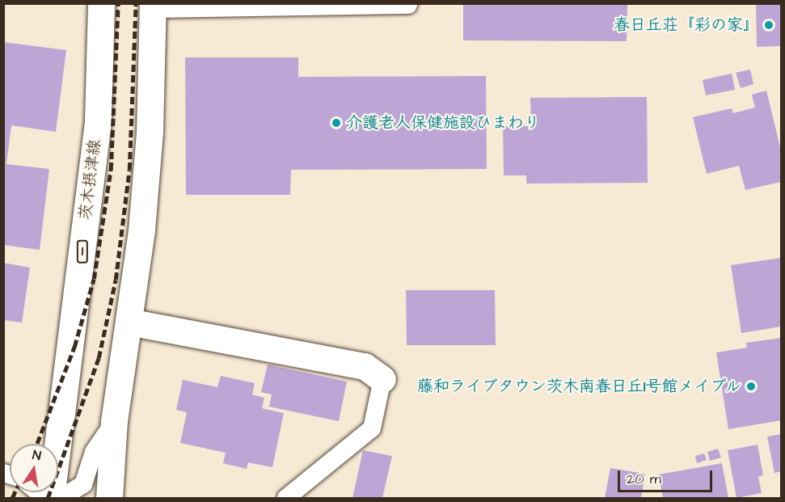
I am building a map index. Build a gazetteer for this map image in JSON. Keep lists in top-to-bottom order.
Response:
{
  "streets": {
    "main road": ["茨木摂津線", "1"]
  },
  "places": ["春日丘荘『彩の家』", "介護老人保健施設ひまわり", "藤和ライブタウン茨木南春日丘1号館メイプル"],
  "scale_bar": "20 m",
  "north": "top"
}
